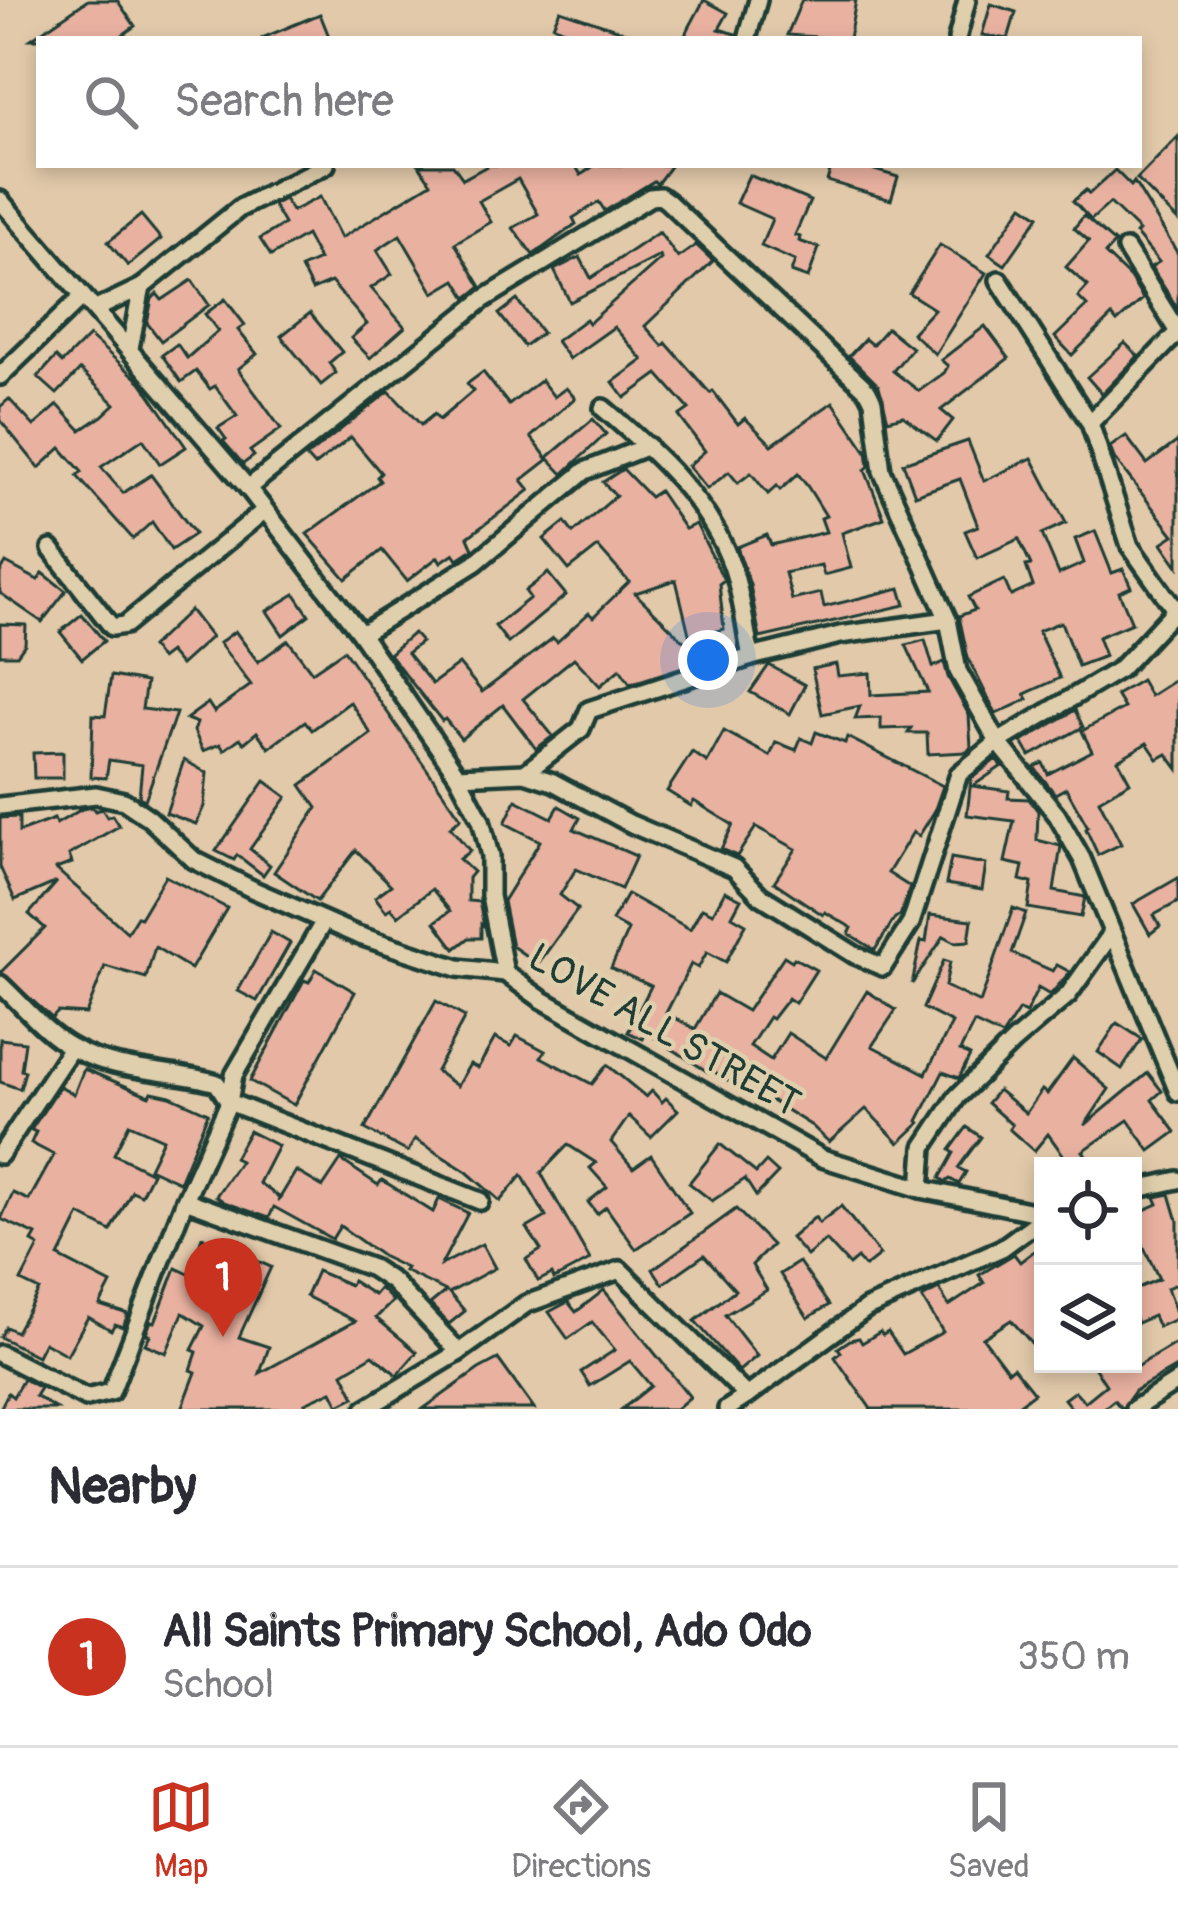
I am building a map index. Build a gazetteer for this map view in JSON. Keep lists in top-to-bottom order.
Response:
{
  "streets": {
    "street": ["LOVE ALL STREET"]
  },
  "page": {
    "search": "Search here",
    "pins": "1",
    "heading": "Nearby",
    "list": [
      {
        "mark": "1",
        "name": "All Saints Primary School, Ado Odo",
        "note": "School",
        "value": "350 m"
      }
    ],
    "nav": ["Map", "Directions", "Saved"]
  }
}
